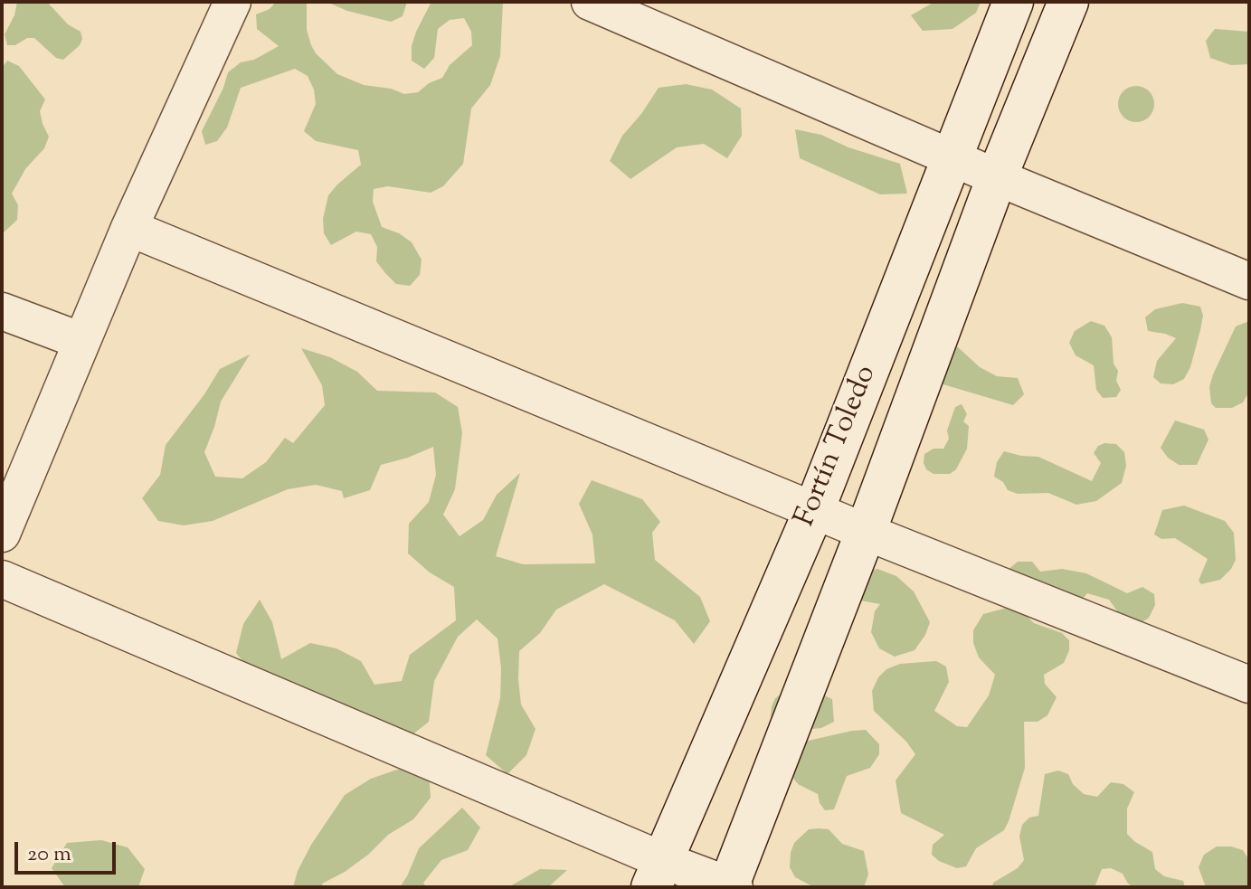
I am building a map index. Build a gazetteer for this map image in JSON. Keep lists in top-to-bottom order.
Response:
{
  "streets": {
    "street": ["Fortín Toledo"]
  },
  "scale_bar": "20 m"
}
